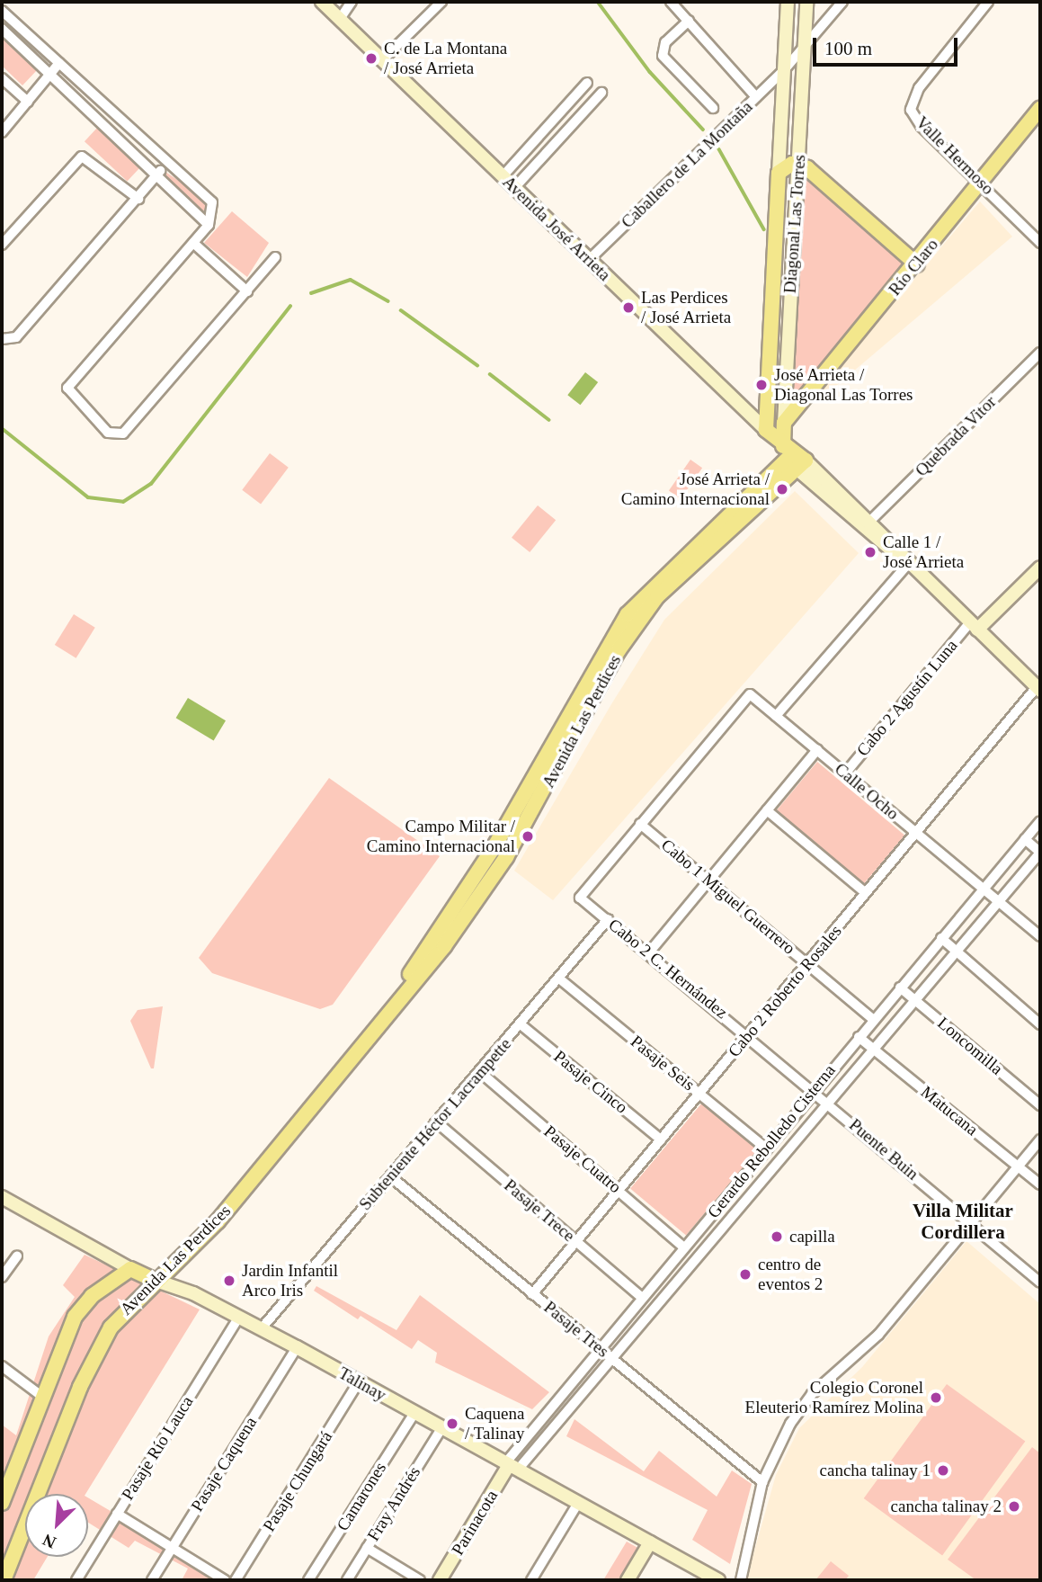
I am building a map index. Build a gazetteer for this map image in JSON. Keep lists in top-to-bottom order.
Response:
{
  "streets": {
    "main road": [
      "Diagonal Las Torres",
      "Avenida José Arrieta",
      "Río Claro",
      "Avenida Las Perdices",
      "Talinay"
    ],
    "street": [
      "Valle Hermoso",
      "Caballero de La Montaña",
      "Quebrada Vitor",
      "Cabo 2 Agustín Luna",
      "Calle Ocho",
      "Cabo 1 Miguel Guerrero",
      "Cabo 2 C. Hernández",
      "Cabo 2 Roberto Rosales",
      "Loncomilla",
      "Pasaje Seis",
      "Pasaje Cinco",
      "Matucana",
      "Subteniente Héctor Lacrampette",
      "Gerardo Rebolledo Cisterna",
      "Puente Buin",
      "Pasaje Cuatro",
      "Pasaje Trece",
      "Pasaje Tres",
      "Pasaje Río Lauca",
      "Pasaje Caquena",
      "Pasaje Chungará",
      "Camarones",
      "Fray Andrés",
      "Parinacota"
    ]
  },
  "crossings": [
    ["Valle Hermoso", "Río Claro"],
    ["Caballero de La Montaña", "Diagonal Las Torres"],
    ["Caballero de La Montaña", "Avenida José Arrieta"],
    ["Diagonal Las Torres", "Avenida José Arrieta"],
    ["Diagonal Las Torres", "Río Claro"],
    ["Diagonal Las Torres", "Avenida Las Perdices"],
    ["Avenida José Arrieta", "Quebrada Vitor"],
    ["Avenida José Arrieta", "Cabo 2 Agustín Luna"],
    ["Avenida José Arrieta", "Avenida Las Perdices"],
    ["Avenida José Arrieta", "Cabo 2 Roberto Rosales"],
    ["Cabo 2 Agustín Luna", "Calle Ocho"],
    ["Avenida Las Perdices", "Talinay"],
    ["Calle Ocho", "Cabo 1 Miguel Guerrero"],
    ["Calle Ocho", "Cabo 2 C. Hernández"],
    ["Calle Ocho", "Cabo 2 Roberto Rosales"],
    ["Calle Ocho", "Gerardo Rebolledo Cisterna"],
    ["Cabo 1 Miguel Guerrero", "Cabo 2 C. Hernández"],
    ["Cabo 1 Miguel Guerrero", "Cabo 2 Roberto Rosales"],
    ["Cabo 1 Miguel Guerrero", "Gerardo Rebolledo Cisterna"],
    ["Cabo 2 C. Hernández", "Cabo 2 Roberto Rosales"],
    ["Cabo 2 C. Hernández", "Subteniente Héctor Lacrampette"],
    ["Cabo 2 C. Hernández", "Gerardo Rebolledo Cisterna"],
    ["Cabo 2 C. Hernández", "Puente Buin"],
    ["Cabo 2 Roberto Rosales", "Pasaje Seis"],
    ["Cabo 2 Roberto Rosales", "Pasaje Cinco"],
    ["Cabo 2 Roberto Rosales", "Pasaje Cuatro"],
    ["Cabo 2 Roberto Rosales", "Pasaje Trece"],
    ["Cabo 2 Roberto Rosales", "Pasaje Tres"],
    ["Loncomilla", "Gerardo Rebolledo Cisterna"],
    ["Pasaje Seis", "Subteniente Héctor Lacrampette"],
    ["Pasaje Seis", "Gerardo Rebolledo Cisterna"],
    ["Pasaje Cinco", "Subteniente Héctor Lacrampette"],
    ["Matucana", "Gerardo Rebolledo Cisterna"],
    ["Subteniente Héctor Lacrampette", "Pasaje Cuatro"],
    ["Subteniente Héctor Lacrampette", "Pasaje Trece"],
    ["Subteniente Héctor Lacrampette", "Pasaje Tres"],
    ["Subteniente Héctor Lacrampette", "Talinay"],
    ["Gerardo Rebolledo Cisterna", "Puente Buin"],
    ["Gerardo Rebolledo Cisterna", "Pasaje Cuatro"],
    ["Gerardo Rebolledo Cisterna", "Pasaje Trece"],
    ["Gerardo Rebolledo Cisterna", "Pasaje Tres"],
    ["Gerardo Rebolledo Cisterna", "Talinay"],
    ["Gerardo Rebolledo Cisterna", "Parinacota"],
    ["Talinay", "Pasaje Río Lauca"],
    ["Talinay", "Pasaje Caquena"],
    ["Talinay", "Pasaje Chungará"],
    ["Talinay", "Camarones"],
    ["Talinay", "Fray Andrés"],
    ["Talinay", "Parinacota"]
  ],
  "districts": ["Villa Militar Cordillera"],
  "places": [
    "C. de La Montana / José Arrieta",
    "Las Perdices / José Arrieta",
    "José Arrieta / Diagonal Las Torres",
    "José Arrieta / Camino Internacional",
    "Calle 1 / José Arrieta",
    "Campo Militar / Camino Internacional",
    "capilla",
    "centro de eventos 2",
    "Jardin Infantil Arco Iris",
    "Colegio Coronel Eleuterio Ramírez Molina",
    "Caquena / Talinay",
    "cancha talinay 1",
    "cancha talinay 2"
  ],
  "scale_bar": "100 m",
  "north": "bottom left"
}
